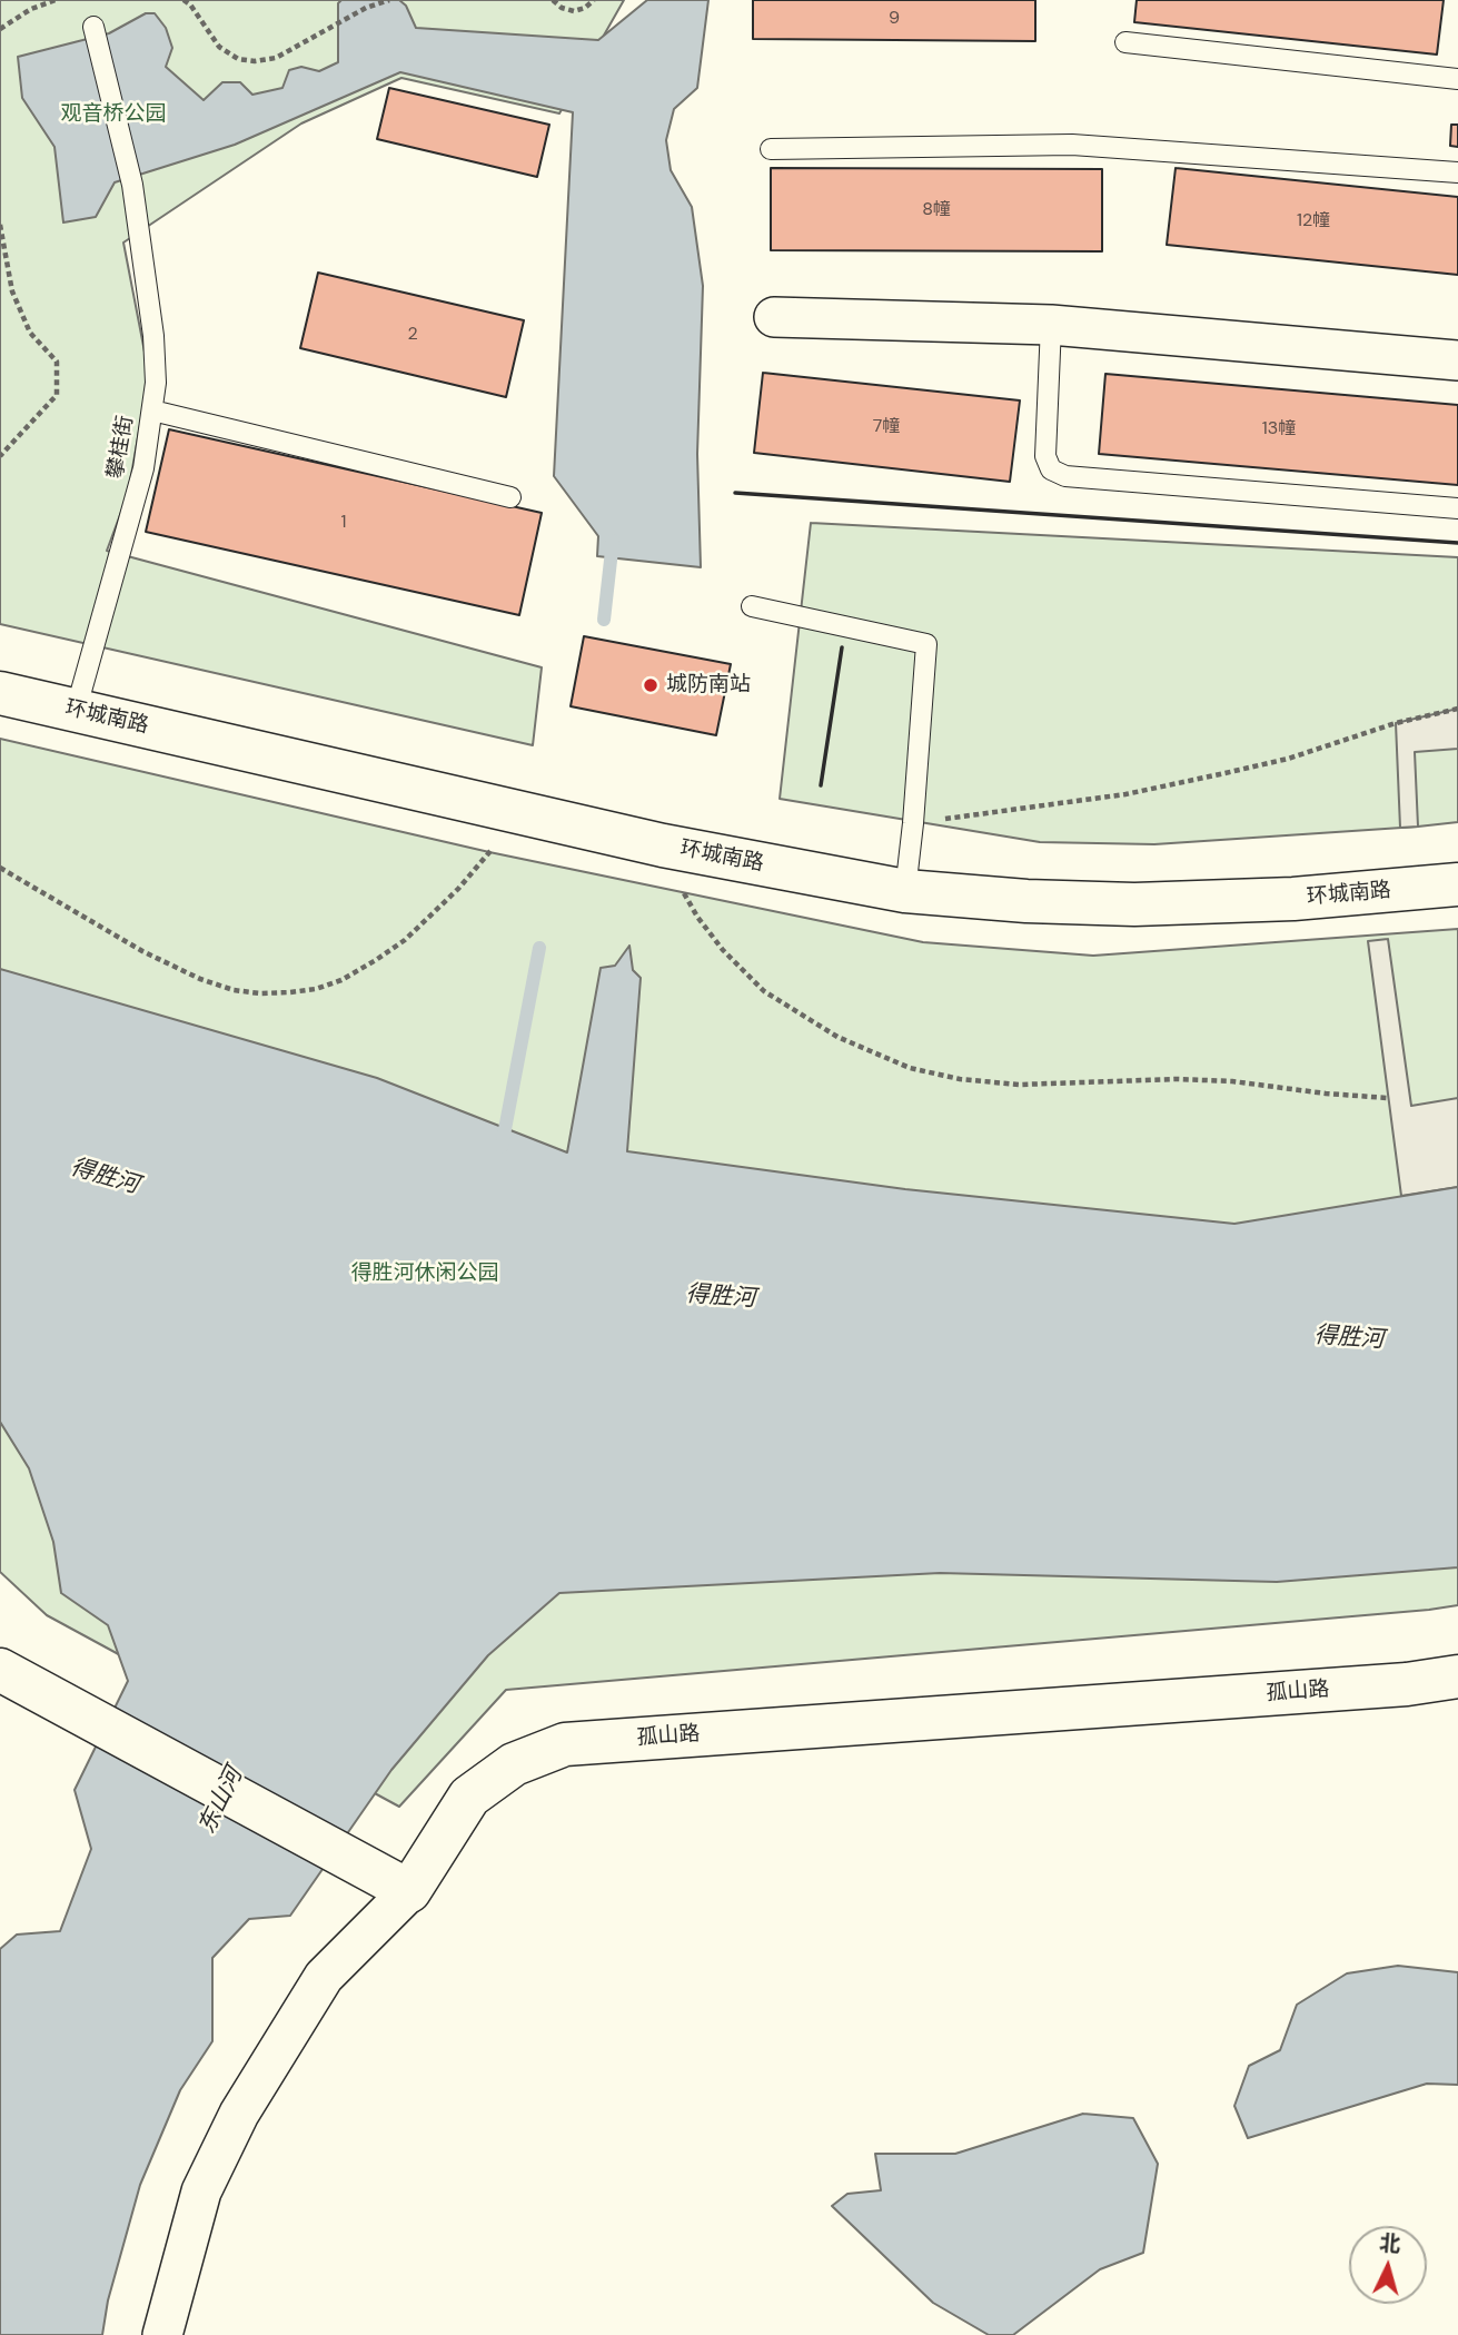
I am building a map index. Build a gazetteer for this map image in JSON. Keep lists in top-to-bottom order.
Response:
{
  "streets": {
    "street": ["环城南路", "孤山路"],
    "lane": ["攀桂街"]
  },
  "crossings": [
    ["攀桂街", "环城南路"]
  ],
  "water": ["得胜河", "东山河"],
  "parks": ["观音桥公园", "得胜河休闲公园"],
  "places": ["城防南站"],
  "house_numbers": [
    "9",
    "8幢",
    "12幢",
    "2",
    "7幢",
    "13幢",
    "1"
  ],
  "north": "top"
}
